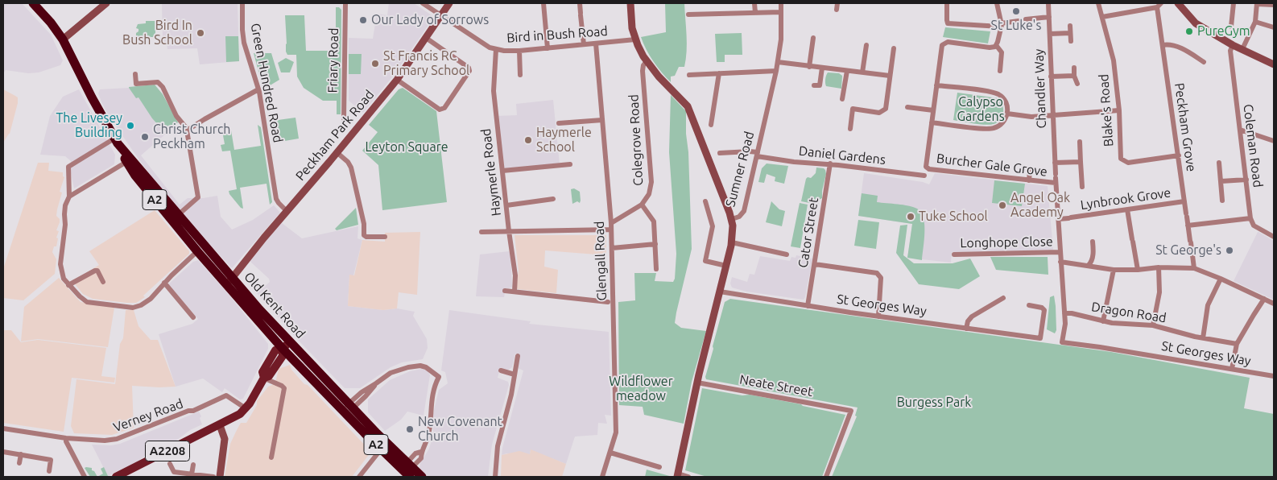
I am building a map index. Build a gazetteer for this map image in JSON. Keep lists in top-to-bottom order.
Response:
{
  "streets": {
    "highway": ["A2", "Old Kent Road"],
    "main road": ["Peckham Park Road", "Sumner Road", "A2208"],
    "street": [
      "Bird in Bush Road",
      "Friary Road",
      "Green Hundred Road",
      "Chandler Way",
      "Blake's Road",
      "Peckham Grove",
      "Colegrove Road",
      "Coleman Road",
      "Daniel Gardens",
      "Burcher Gale Grove",
      "Haymerle Road",
      "Lynbrook Grove",
      "Cator Street",
      "Longhope Close",
      "Glengall Road",
      "St Georges Way",
      "Dragon Road",
      "Neate Street",
      "Verney Road"
    ]
  },
  "crossings": [
    ["Bird in Bush Road", "Peckham Park Road"],
    ["Bird in Bush Road", "Haymerle Road"],
    ["Bird in Bush Road", "Glengall Road"],
    ["Green Hundred Road", "Peckham Park Road"],
    ["Chandler Way", "Burcher Gale Grove"],
    ["Chandler Way", "Lynbrook Grove"],
    ["Chandler Way", "Longhope Close"],
    ["Chandler Way", "St Georges Way"],
    ["Chandler Way", "Dragon Road"],
    ["Blake's Road", "Peckham Grove"],
    ["Peckham Grove", "Lynbrook Grove"],
    ["Peckham Park Road", "Old Kent Road"],
    ["Colegrove Road", "Glengall Road"],
    ["Daniel Gardens", "Sumner Road"],
    ["Daniel Gardens", "Cator Street"],
    ["Sumner Road", "St Georges Way"],
    ["Sumner Road", "Neate Street"],
    ["Cator Street", "St Georges Way"],
    ["Old Kent Road", "A2208"],
    ["Verney Road", "A2208"]
  ],
  "parks": [
    "Calypso Gardens",
    "Leyton Square",
    "Wildflower meadow",
    "Burgess Park"
  ],
  "places": [
    "St Luke's",
    "Our Lady of Sorrows",
    "PureGym",
    "Bird In Bush School",
    "St Francis RC Primary School",
    "The Livesey Building",
    "Christ Church Peckham",
    "Haymerle School",
    "Angel Oak Academy",
    "Tuke School",
    "St George's",
    "New Covenant Church"
  ]
}
